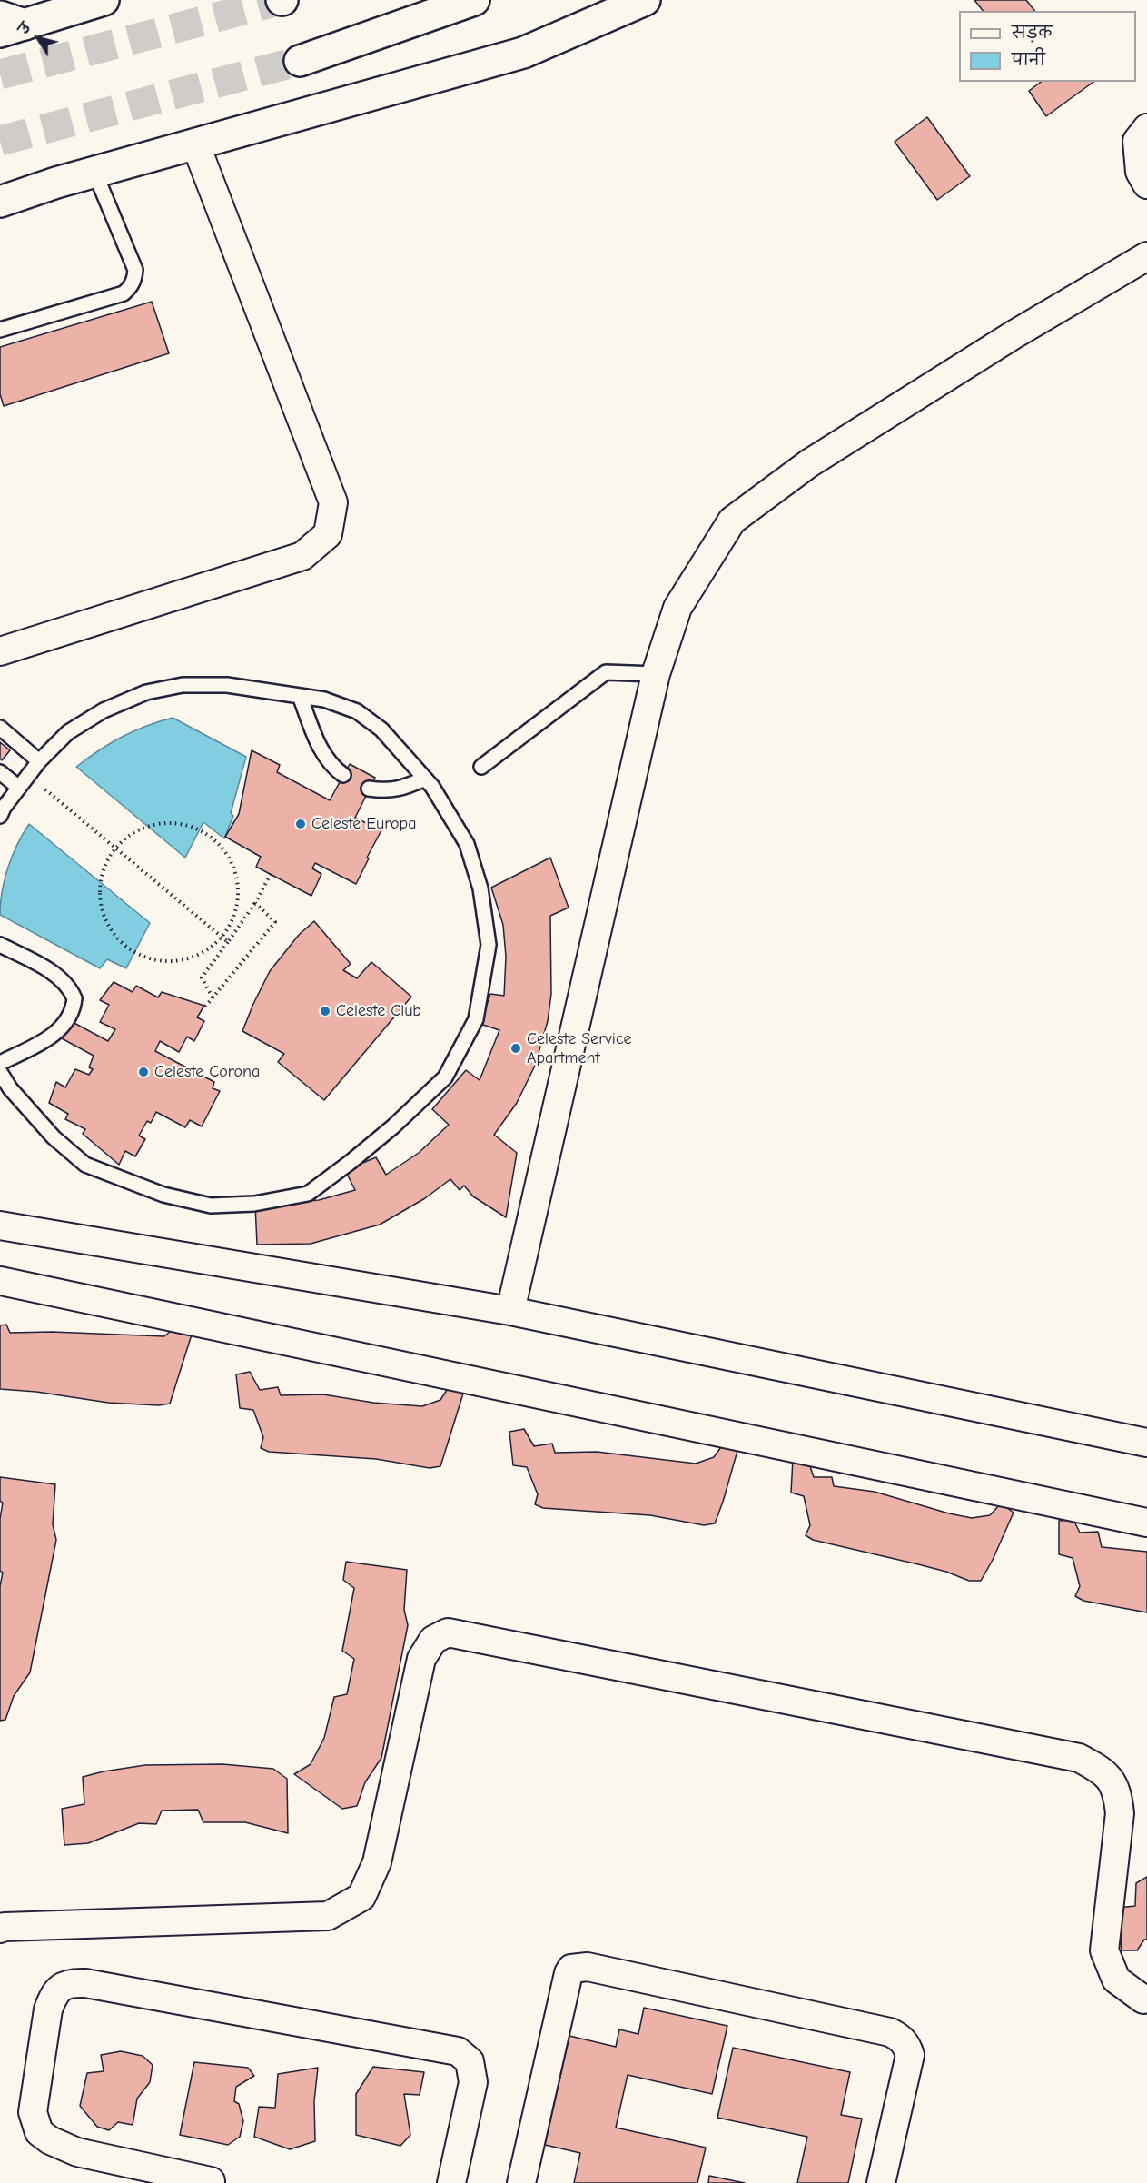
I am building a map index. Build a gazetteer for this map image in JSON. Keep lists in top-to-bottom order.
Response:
{
  "places": [
    "Celeste Europa",
    "Celeste Club",
    "Celeste Service Apartment",
    "Celeste Corona"
  ],
  "legend": ["सड़क", "पानी"],
  "north": "top left"
}
